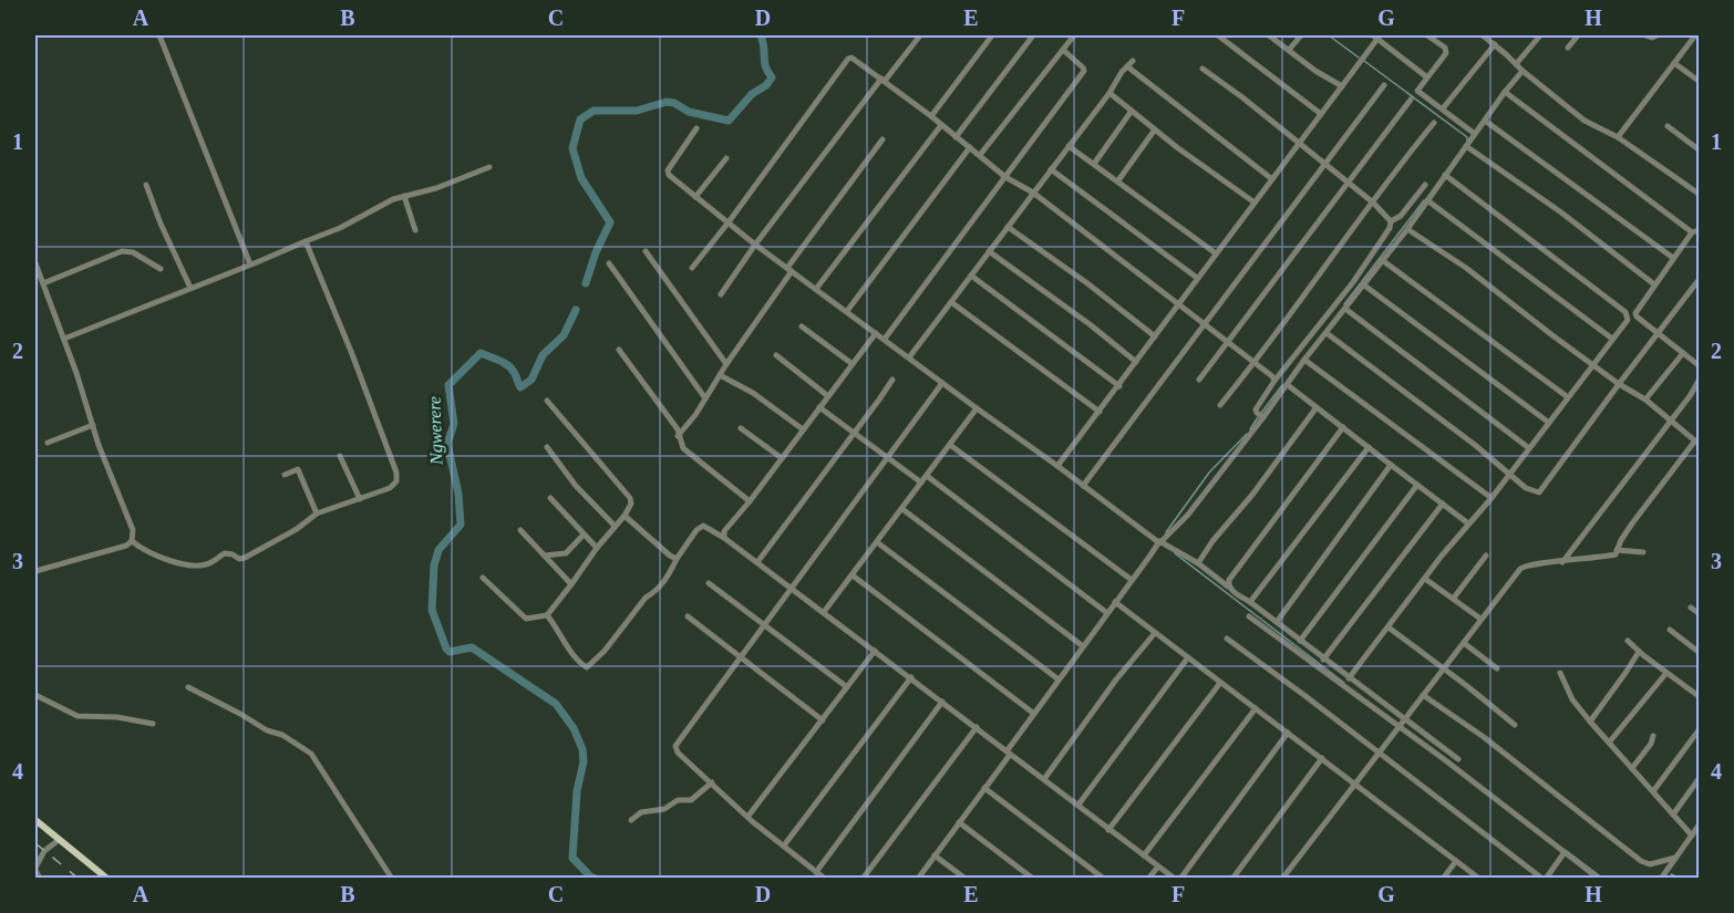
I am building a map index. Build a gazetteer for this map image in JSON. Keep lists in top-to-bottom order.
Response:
{
  "water": ["Ngwerere"],
  "grid": {
    "columns": [
      "A",
      "B",
      "C",
      "D",
      "E",
      "F",
      "G",
      "H"
    ],
    "rows": [
      "1",
      "2",
      "3",
      "4"
    ]
  }
}
